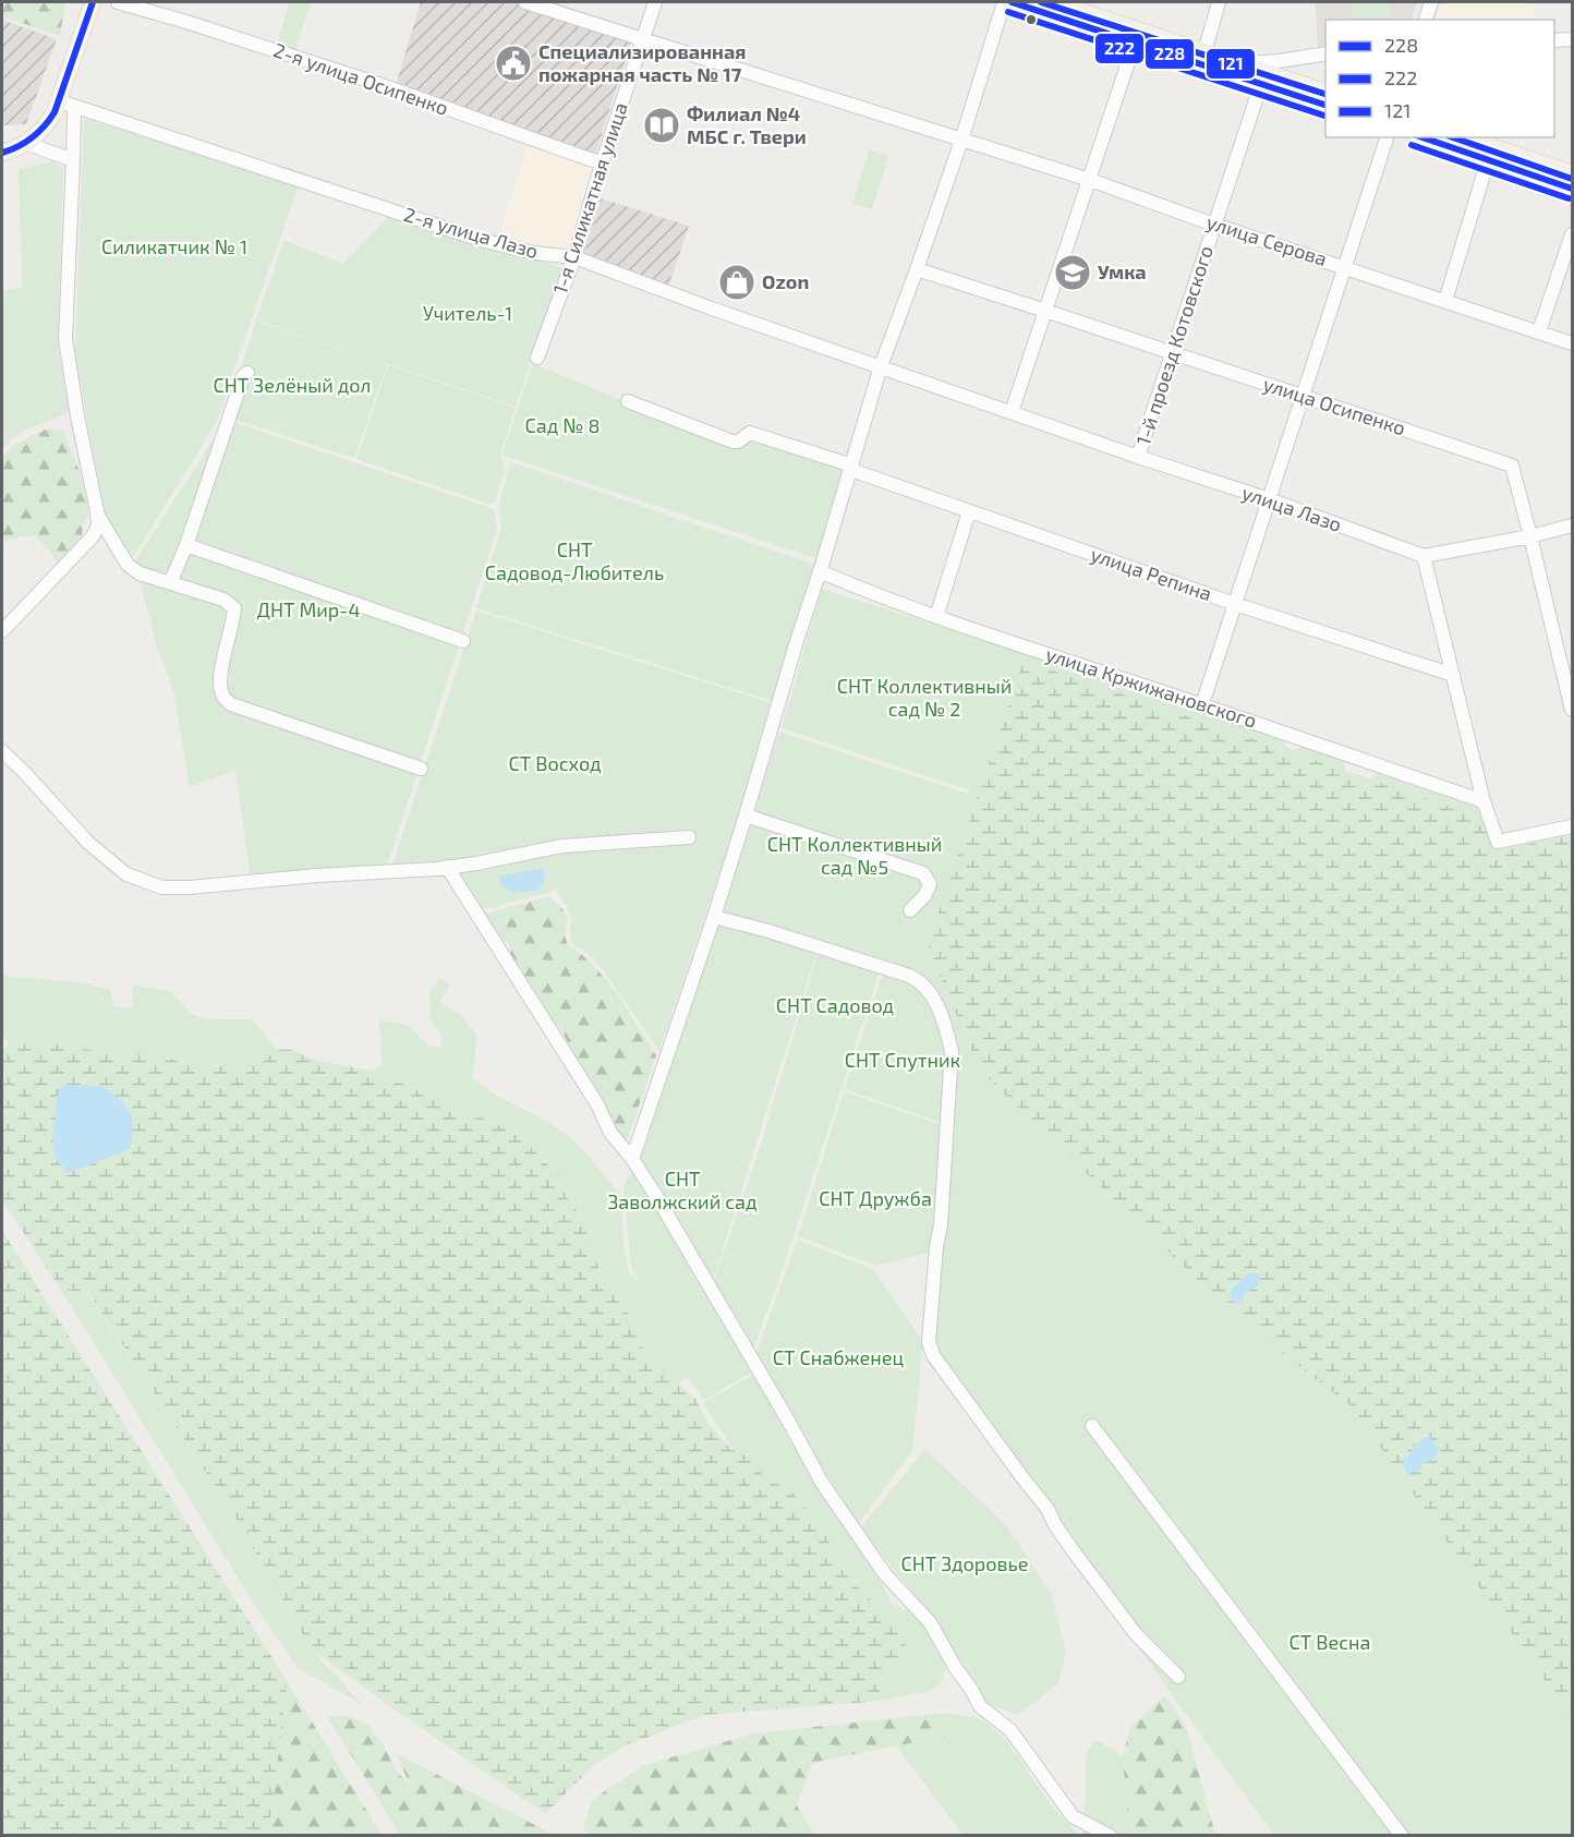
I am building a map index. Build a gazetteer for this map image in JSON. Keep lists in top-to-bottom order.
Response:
{
  "streets": {
    "street": [
      "2-я улица Осипенко",
      "1-я Силикатная улица",
      "2-я улица Лазо",
      "улица Серова",
      "1-й проезд Котовского",
      "улица Осипенко",
      "улица Лазо",
      "улица Репина",
      "улица Кржижановского"
    ]
  },
  "crossings": [
    ["2-я улица Осипенко", "1-я Силикатная улица"],
    ["1-я Силикатная улица", "2-я улица Лазо"],
    ["1-я Силикатная улица", "улица Серова"],
    ["2-я улица Лазо", "улица Лазо"],
    ["улица Серова", "1-й проезд Котовского"],
    ["1-й проезд Котовского", "улица Осипенко"],
    ["1-й проезд Котовского", "улица Лазо"]
  ],
  "parks": [
    "Силикатчик № 1",
    "Учитель-1",
    "СНТ Зелёный дол",
    "Сад № 8",
    "СНТ Садовод-Любитель",
    "ДНТ Мир-4",
    "СНТ Коллективный сад № 2",
    "СТ Восход",
    "СНТ Коллективный сад №5",
    "СНТ Садовод",
    "СНТ Спутник",
    "СНТ Заволжский сад",
    "СНТ Дружба",
    "СТ Снабженец",
    "СНТ Здоровье",
    "СТ Весна"
  ],
  "places": {
    "public building": ["Специализированная пожарная часть № 17"],
    "library": ["Филиал №4 МБС г. Твери"],
    "school or university": ["Умка"],
    "shop": ["Ozon"]
  },
  "lines": ["transit line 228", "transit line 121", "transit line 222"],
  "legend": ["228", "222", "121"]
}
